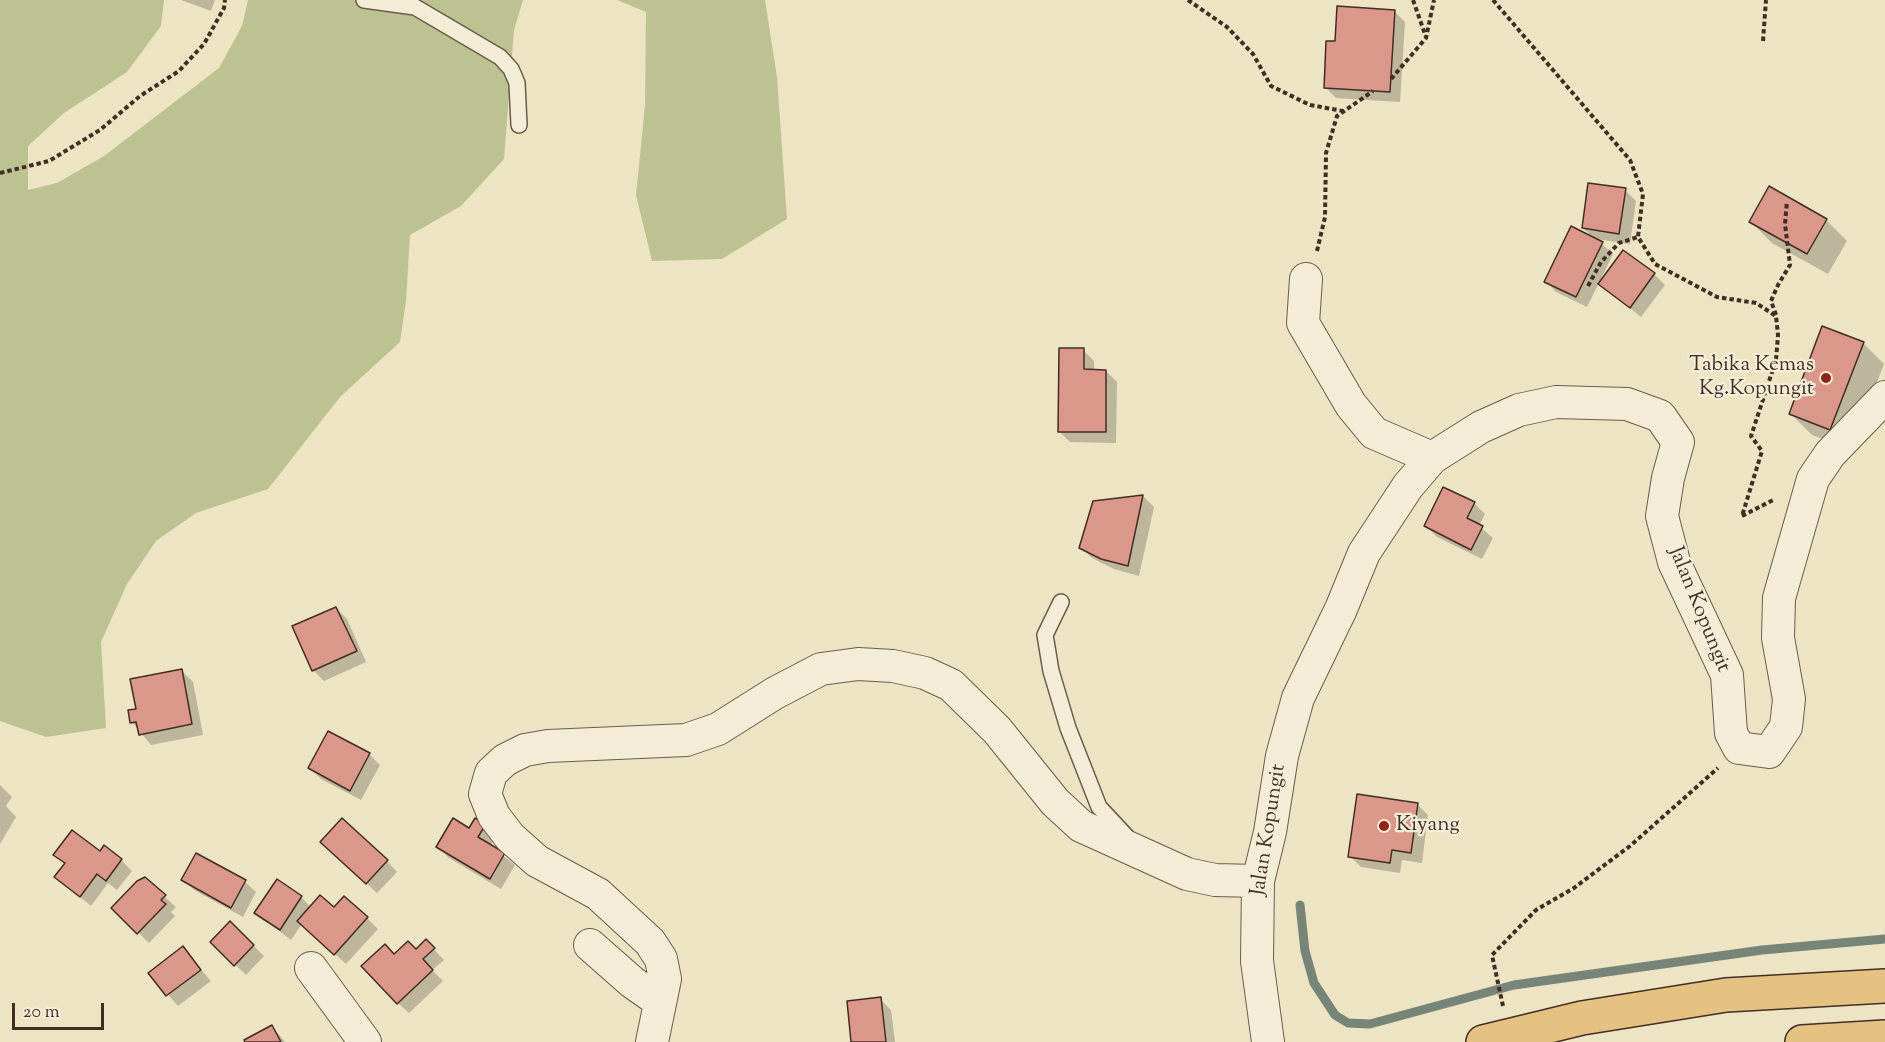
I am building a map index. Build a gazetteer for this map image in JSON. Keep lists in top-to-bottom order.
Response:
{
  "streets": {
    "street": ["Jalan Kopungit"]
  },
  "places": ["Tabika Kemas Kg.Kopungit", "Kiyang"],
  "scale_bar": "20 m"
}
